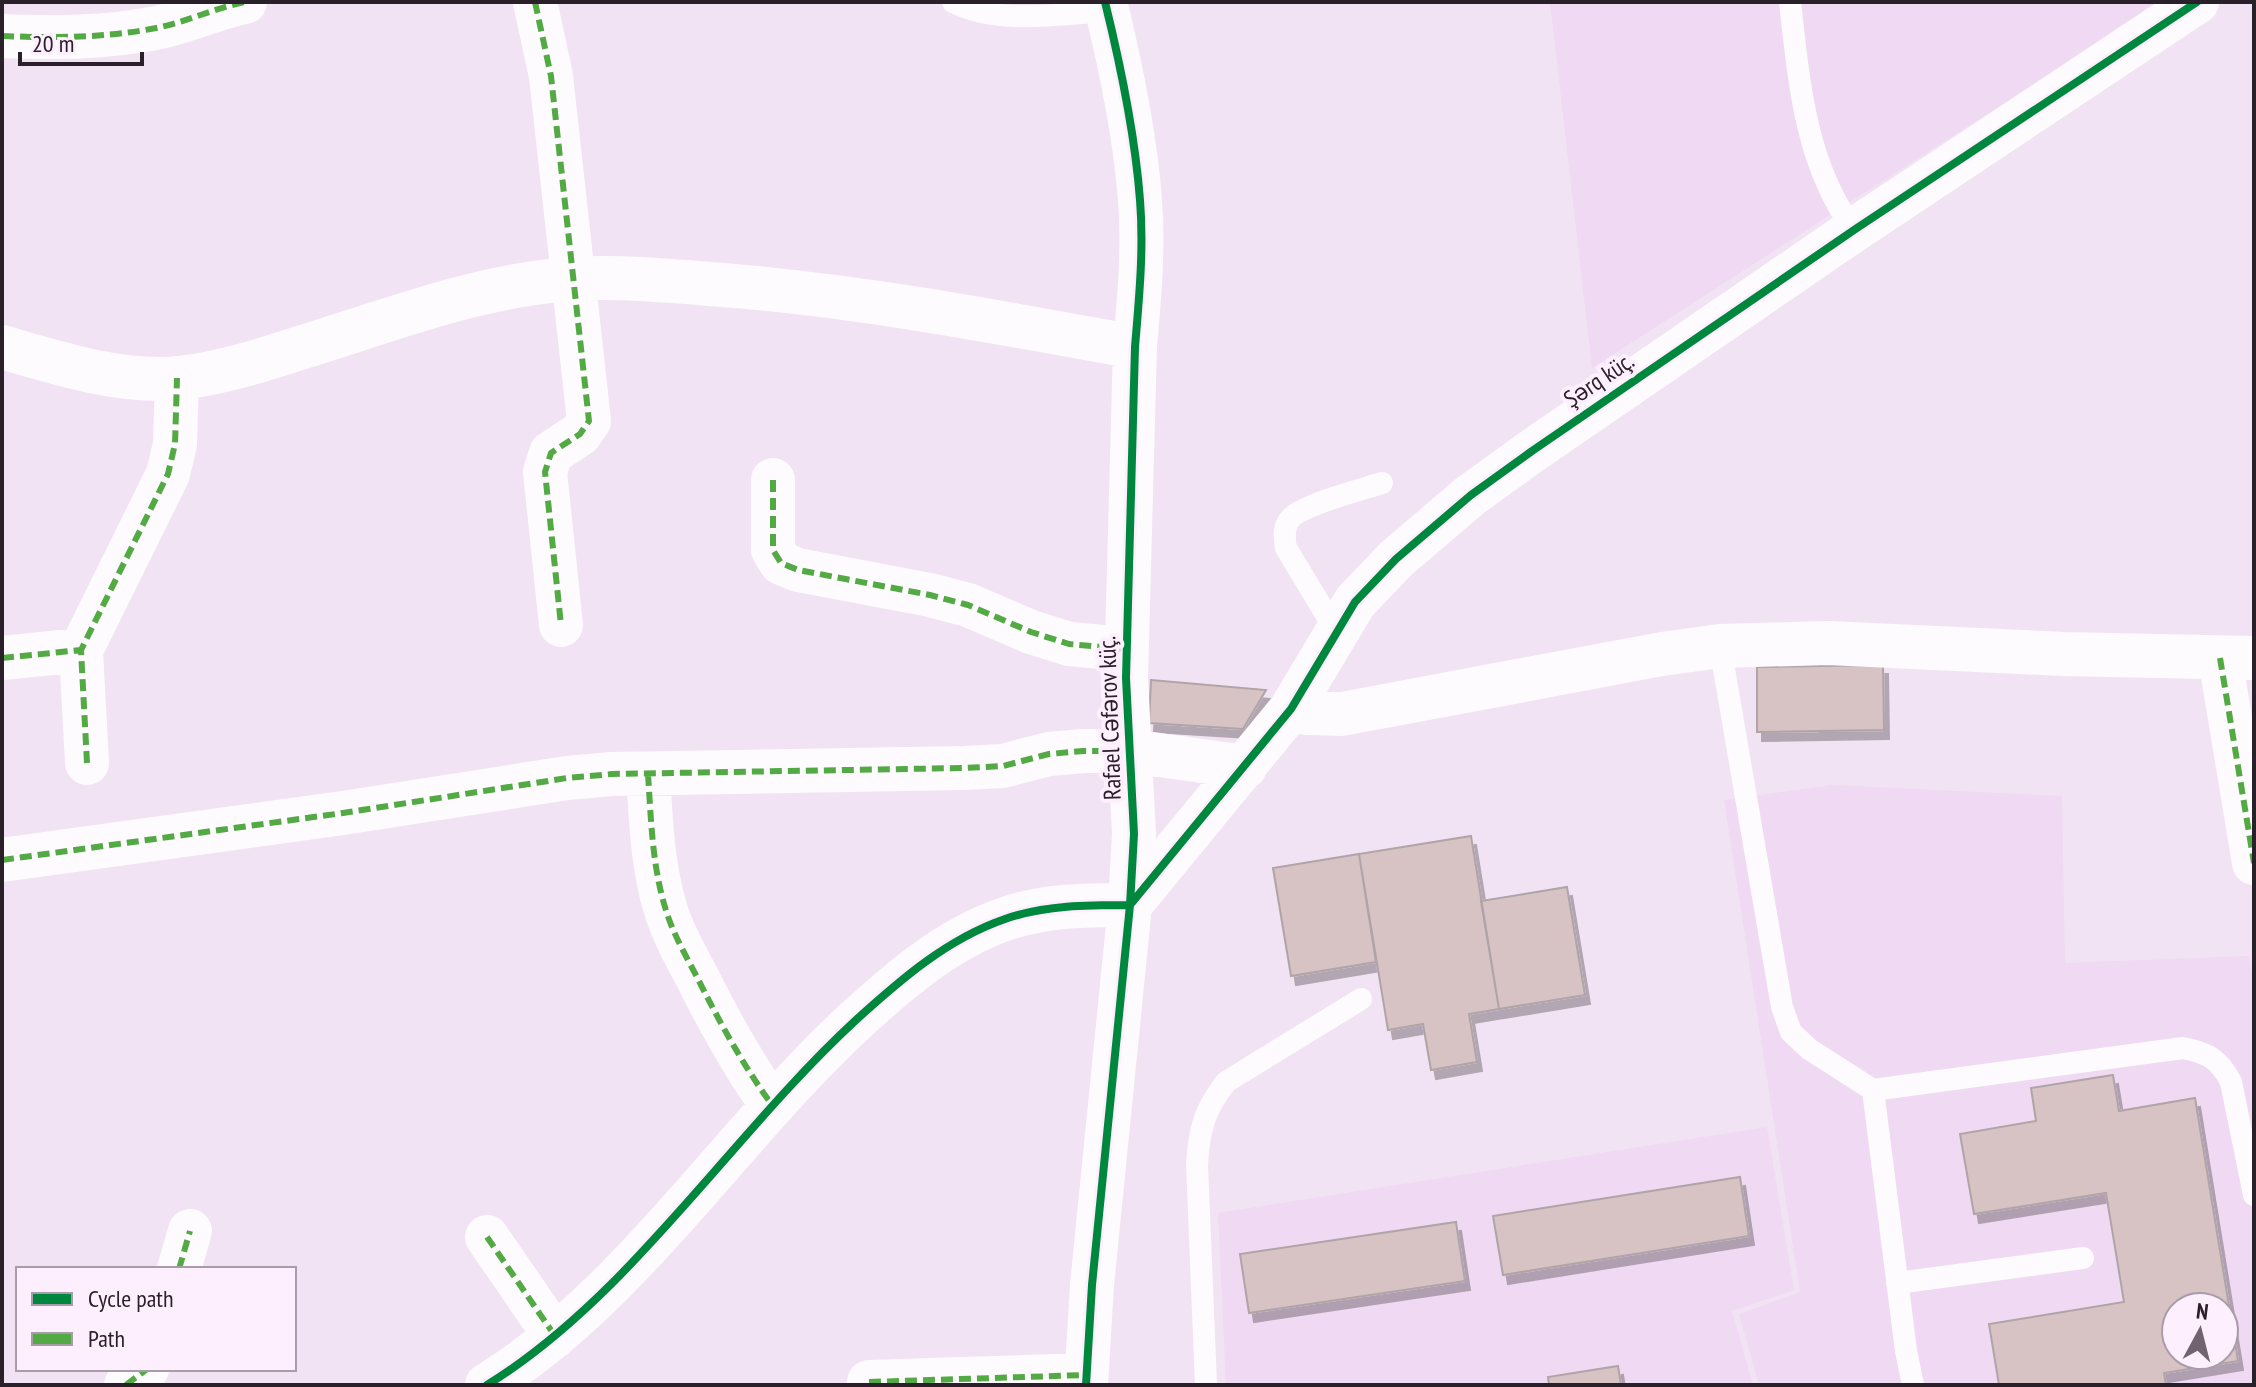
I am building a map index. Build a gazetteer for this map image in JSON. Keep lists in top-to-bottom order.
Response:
{
  "streets": {
    "street": ["Şərq küç.", "Rafael Cəfərov küç."]
  },
  "crossings": [
    ["Şərq küç.", "Rafael Cəfərov küç."]
  ],
  "legend": ["Cycle path", "Path"],
  "scale_bar": "20 m",
  "north": "top"
}
